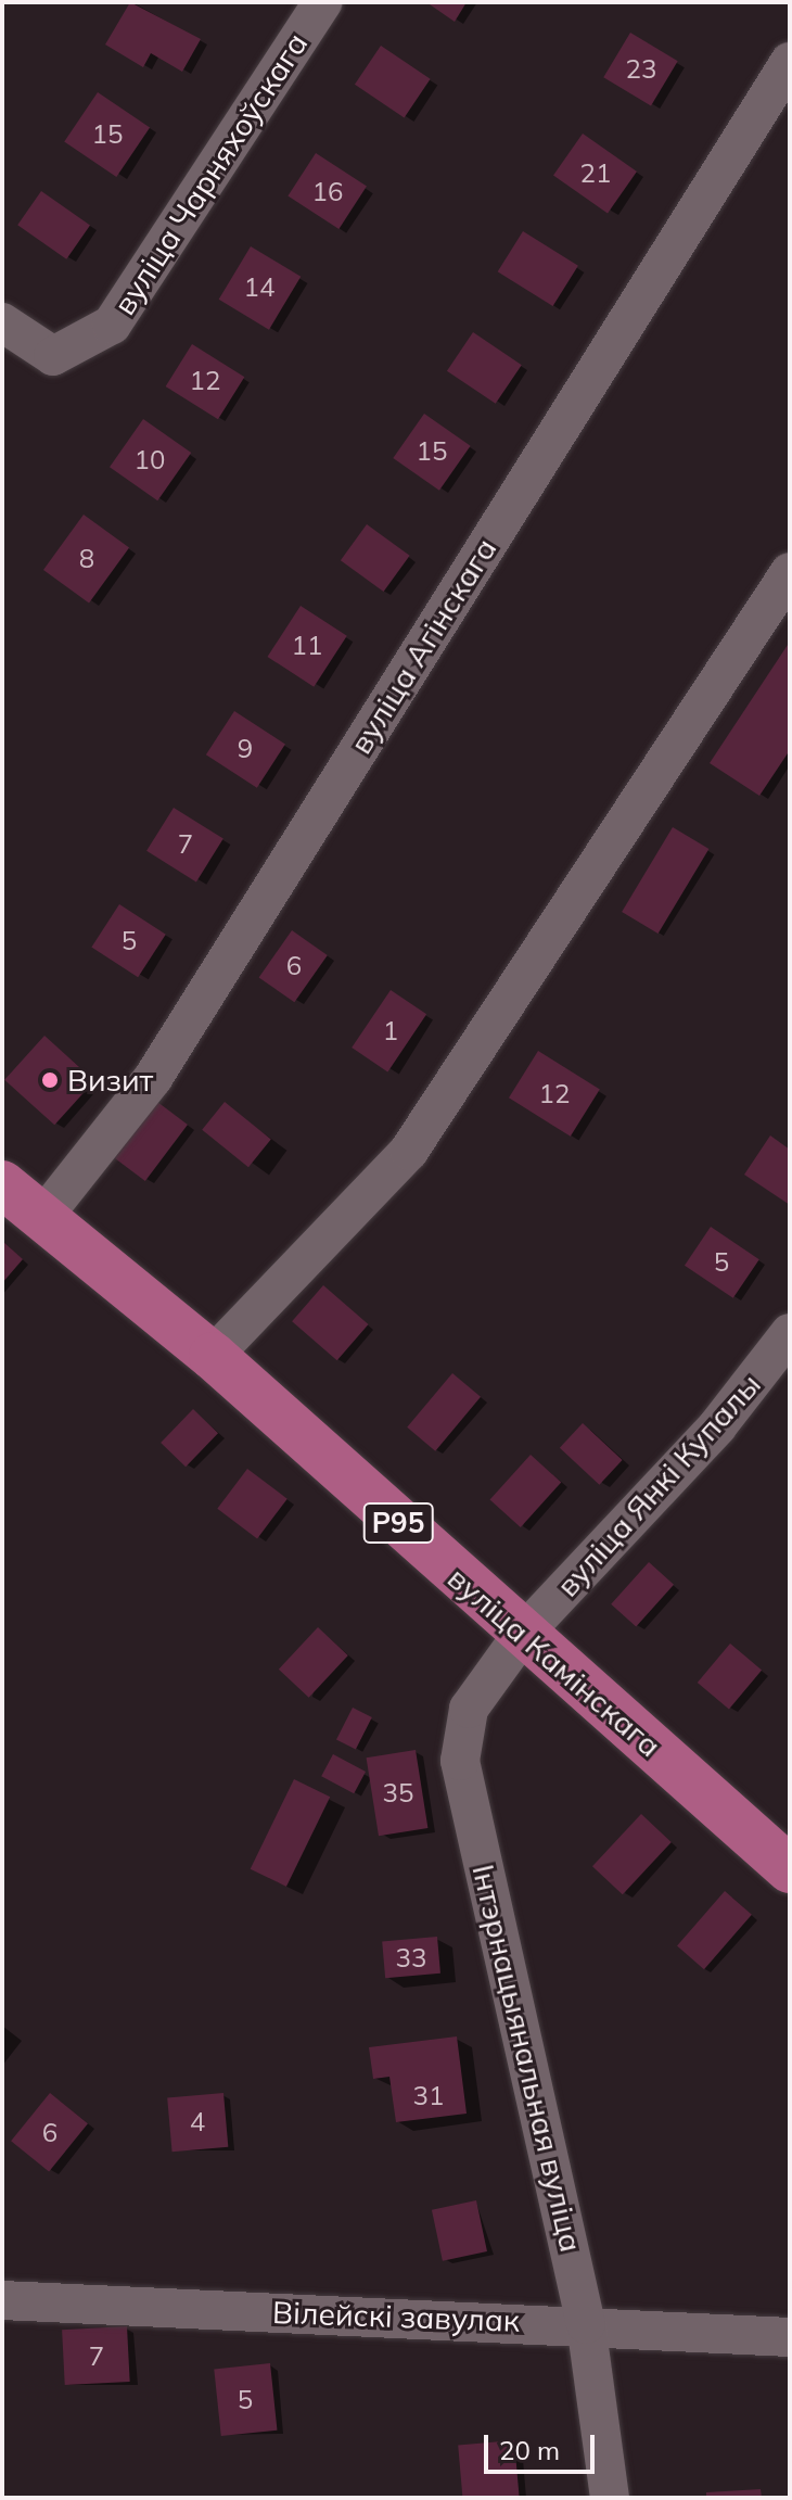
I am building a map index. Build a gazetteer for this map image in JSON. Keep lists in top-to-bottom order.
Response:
{
  "streets": {
    "main road": ["Р95", "вуліца Камінскага"],
    "street": [
      "вуліца Чарняхоўскага",
      "вуліца Агінскага",
      "вуліца Янкі Купалы",
      "Інтэрнацыянальная вуліца",
      "Вілейскі завулак"
    ]
  },
  "crossings": [
    ["вуліца Агінскага", "вуліца Камінскага"],
    ["вуліца Янкі Купалы", "вуліца Камінскага"],
    ["вуліца Янкі Купалы", "Інтэрнацыянальная вуліца"],
    ["вуліца Камінскага", "Інтэрнацыянальная вуліца"],
    ["Інтэрнацыянальная вуліца", "Вілейскі завулак"]
  ],
  "places": ["Визит"],
  "house_numbers": [
    "23",
    "15",
    "21",
    "16",
    "14",
    "12",
    "15",
    "10",
    "8",
    "11",
    "9",
    "7",
    "5",
    "6",
    "1",
    "12",
    "5",
    "35",
    "33",
    "31",
    "4",
    "6",
    "7",
    "5"
  ],
  "scale_bar": "20 m"
}
